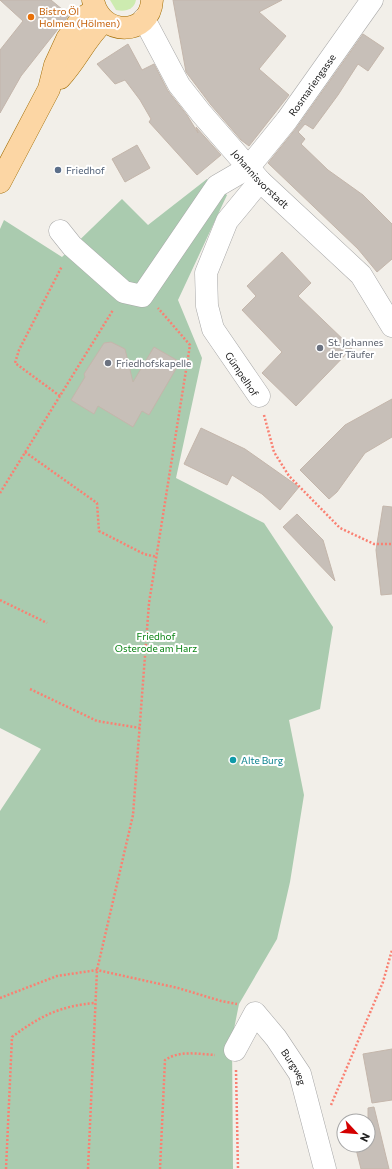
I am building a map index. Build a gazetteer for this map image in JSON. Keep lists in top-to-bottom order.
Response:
{
  "streets": {
    "street": [
      "Rosmariengasse",
      "Johannisvorstadt",
      "Gümpelhof",
      "Burgweg"
    ]
  },
  "crossings": [
    ["Rosmariengasse", "Johannisvorstadt"],
    ["Rosmariengasse", "Gümpelhof"],
    ["Johannisvorstadt", "Gümpelhof"]
  ],
  "parks": ["Friedhof Osterode am Harz"],
  "places": [
    "Bistro Öl Holmen (Hölmen)",
    "Friedhof",
    "St. Johannes der Täufer",
    "Friedhofskapelle",
    "Alte Burg"
  ],
  "north": "bottom right"
}
